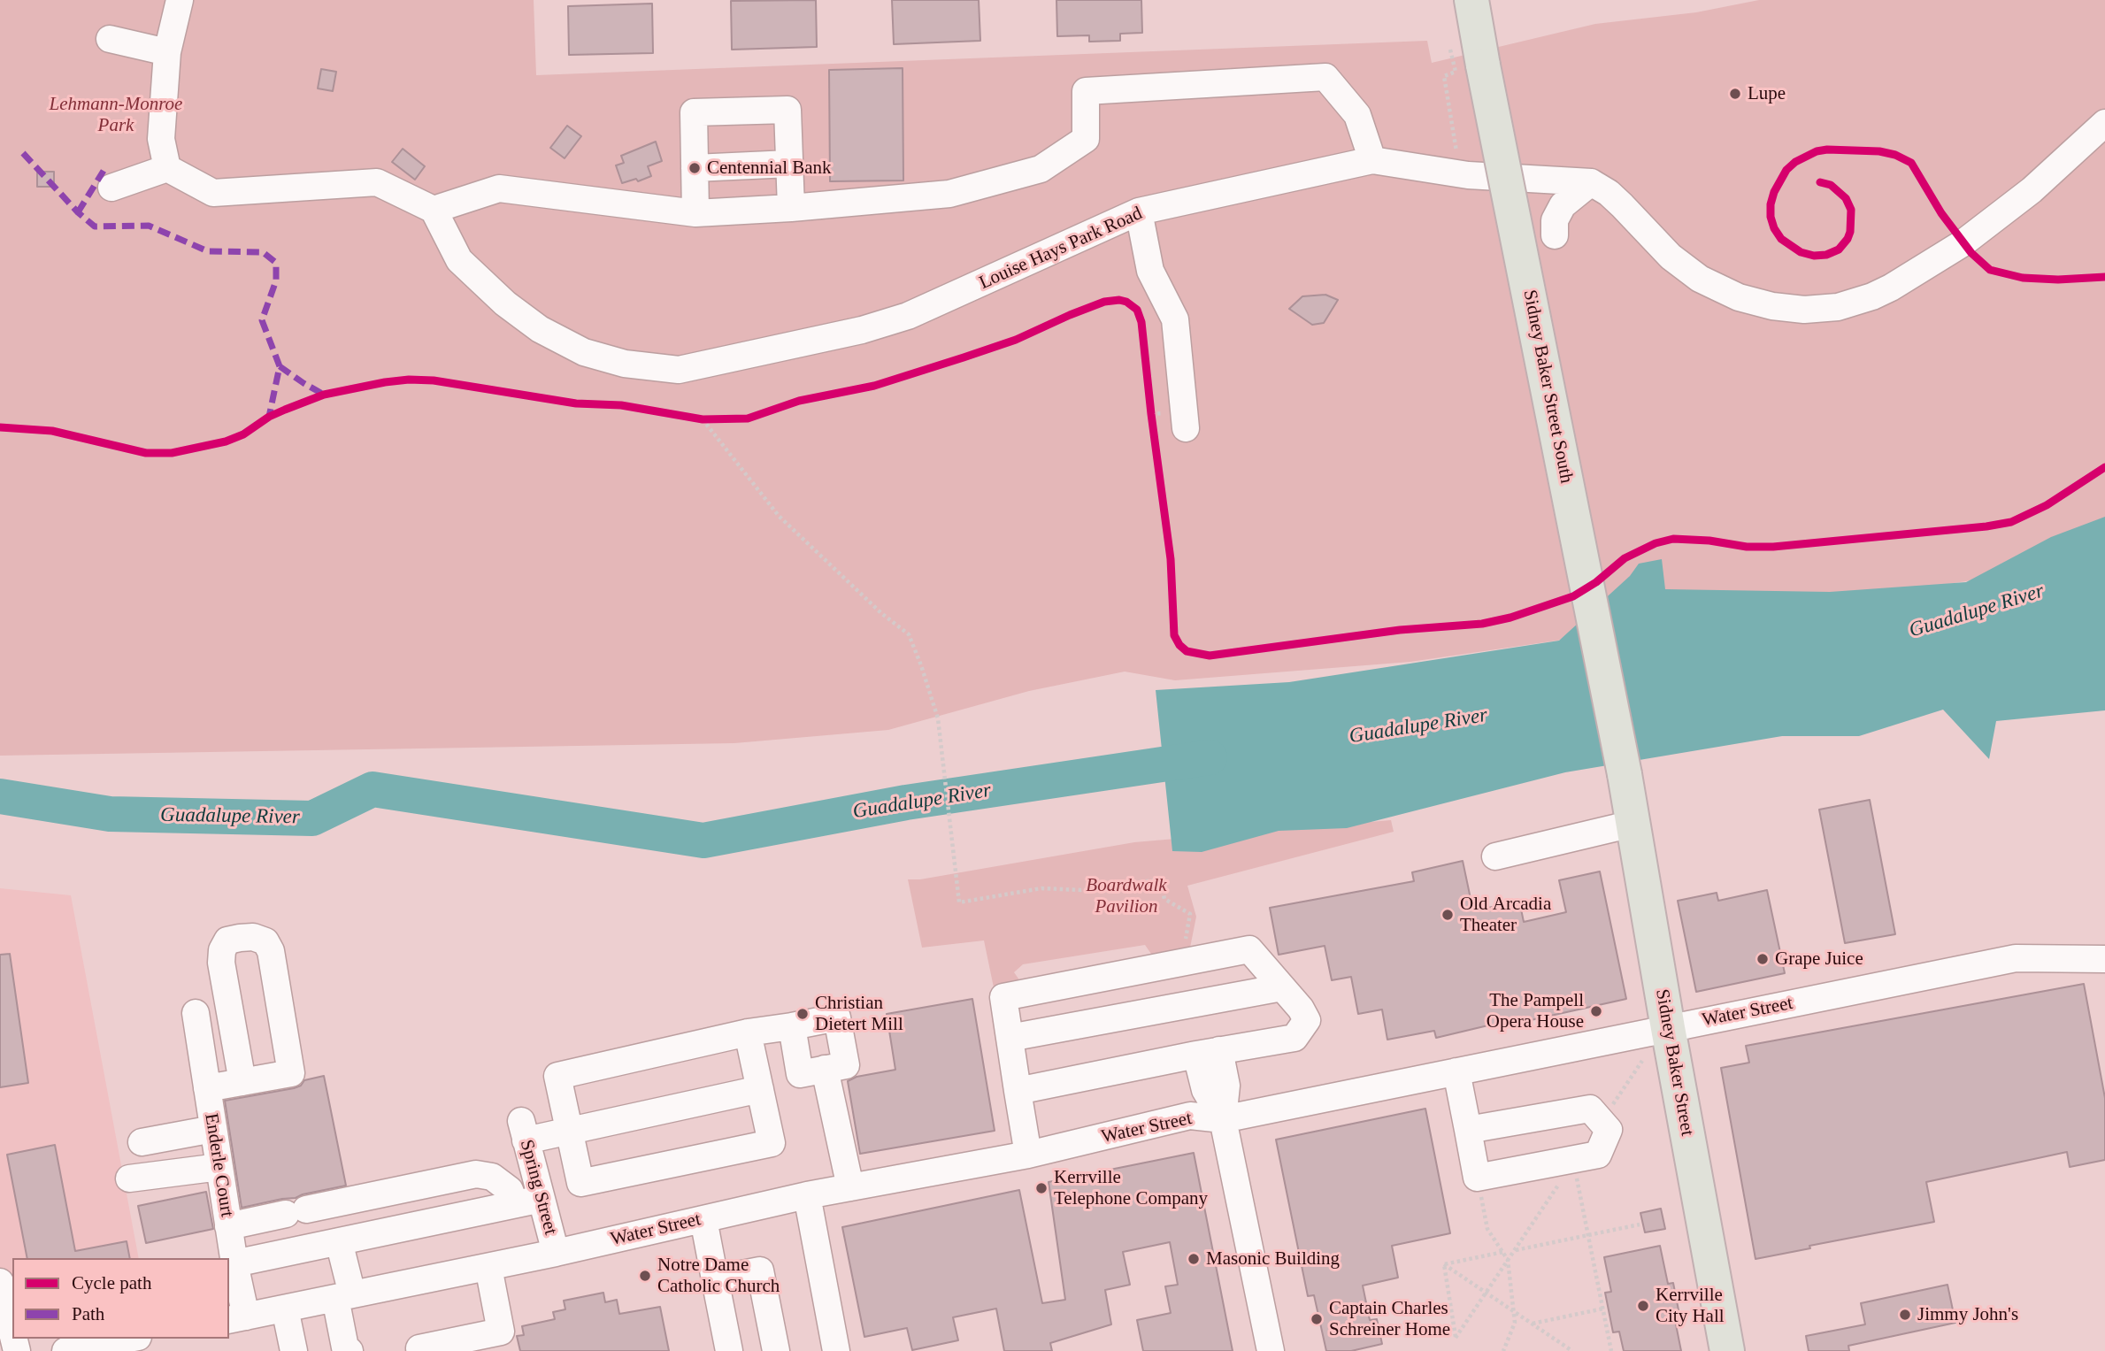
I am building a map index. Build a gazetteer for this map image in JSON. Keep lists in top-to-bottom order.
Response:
{
  "streets": {
    "main road": ["Sidney Baker Street South", "Sidney Baker Street"],
    "street": [
      "Louise Hays Park Road",
      "Water Street",
      "Enderle Court",
      "Spring Street"
    ]
  },
  "crossings": [
    ["Sidney Baker Street South", "Sidney Baker Street"],
    ["Water Street", "Sidney Baker Street"],
    ["Water Street", "Enderle Court"],
    ["Water Street", "Spring Street"]
  ],
  "water": ["Guadalupe River"],
  "parks": ["Lehmann-Monroe Park", "Boardwalk Pavilion"],
  "places": [
    "Lupe",
    "Centennial Bank",
    "Old Arcadia Theater",
    "Grape Juice",
    "The Pampell Opera House",
    "Christian Dietert Mill",
    "Kerrville Telephone Company",
    "Masonic Building",
    "Notre Dame Catholic Church",
    "Kerrville City Hall",
    "Jimmy John's",
    "Captain Charles Schreiner Home"
  ],
  "legend": ["Cycle path", "Path"]
}
